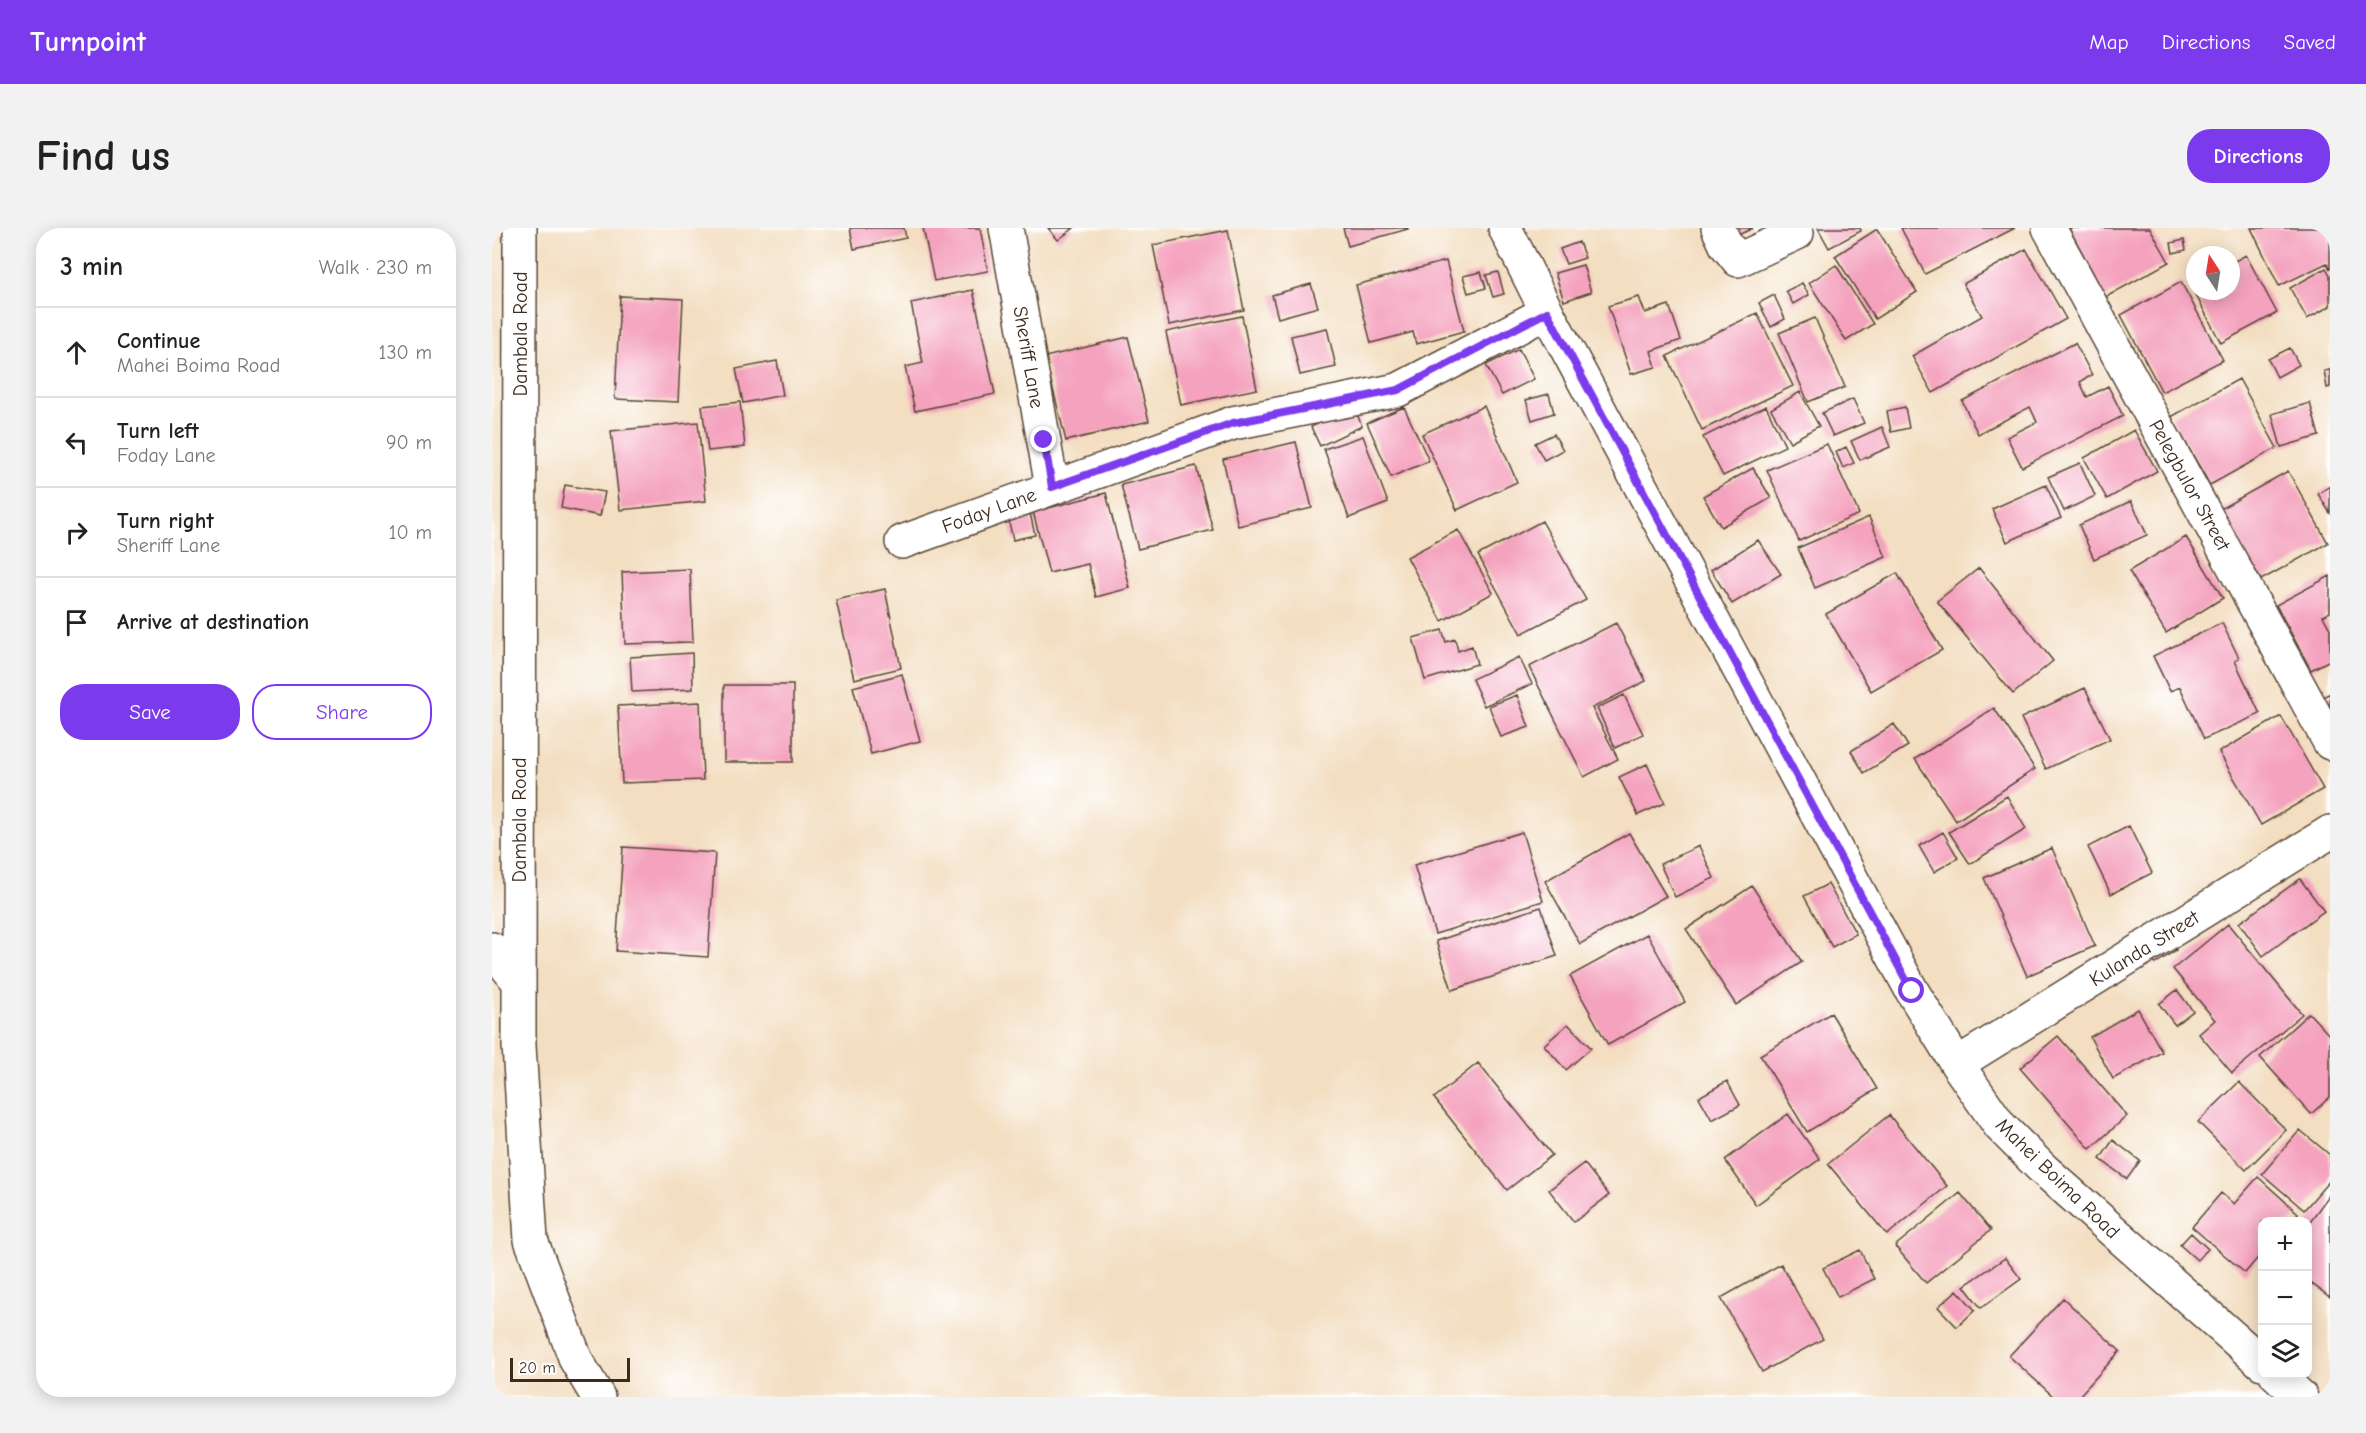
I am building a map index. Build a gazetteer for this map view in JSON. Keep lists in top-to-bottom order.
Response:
{
  "streets": {
    "street": [
      "Dambala Road",
      "Sheriff Lane",
      "Pelegbulor Street",
      "Foday Lane",
      "Kulanda Street",
      "Mahei Boima Road"
    ]
  },
  "crossings": [
    ["Sheriff Lane", "Foday Lane"],
    ["Foday Lane", "Mahei Boima Road"],
    ["Kulanda Street", "Mahei Boima Road"]
  ],
  "scale_bar": "20 m",
  "north": "top",
  "page": {
    "header": "Turnpoint",
    "nav": ["Map", "Directions", "Saved"],
    "buttons": [
      "Directions",
      ["Save", "Share"]
    ],
    "title": "Find us",
    "heading": ["3 min", "Walk · 230 m"],
    "list": [
      ["Continue", "Mahei Boima Road", "130 m"],
      ["Turn left", "Foday Lane", "90 m"],
      ["Turn right", "Sheriff Lane", "10 m"],
      "Arrive at destination"
    ],
    "map_buttons": ["+", "−"],
    "scale": "20 m"
  }
}
